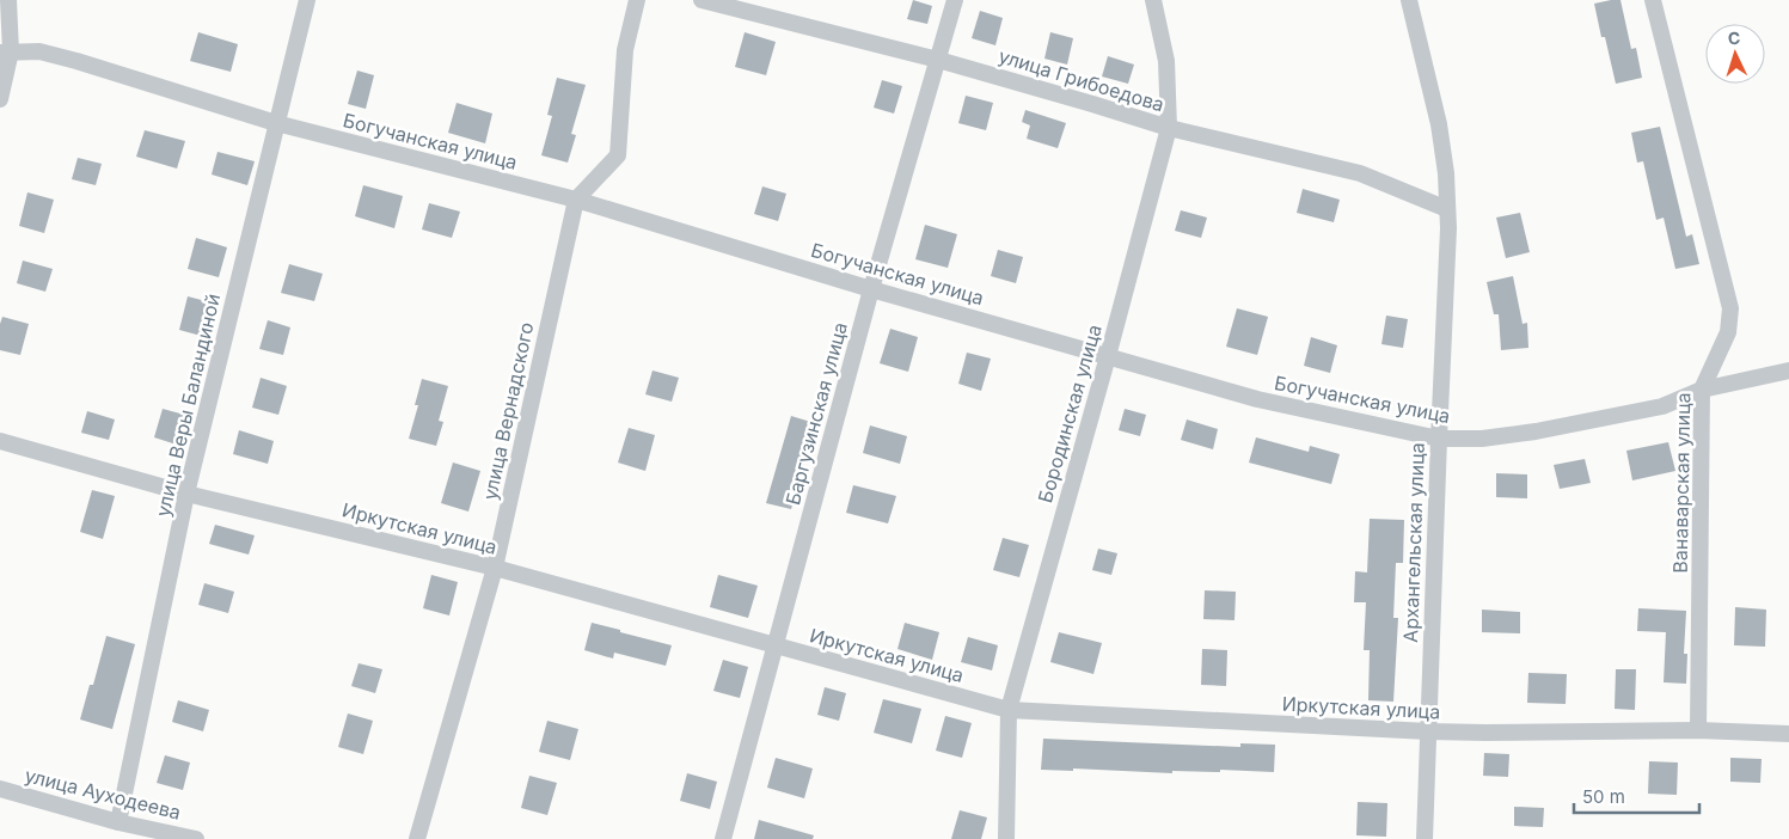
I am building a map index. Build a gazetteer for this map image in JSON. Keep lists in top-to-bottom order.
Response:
{
  "streets": {
    "street": [
      "улица Грибоедова",
      "Богучанская улица",
      "улица Веры Баландиной",
      "улица Вернадского",
      "Баргузинская улица",
      "Бородинская улица",
      "Ванаварская улица",
      "Иркутская улица",
      "Архангельская улица",
      "улица Ауходеева"
    ]
  },
  "crossings": [
    ["улица Грибоедова", "Баргузинская улица"],
    ["улица Грибоедова", "Бородинская улица"],
    ["улица Грибоедова", "Архангельская улица"],
    ["Богучанская улица", "улица Веры Баландиной"],
    ["Богучанская улица", "улица Вернадского"],
    ["Богучанская улица", "Баргузинская улица"],
    ["Богучанская улица", "Бородинская улица"],
    ["Богучанская улица", "Ванаварская улица"],
    ["Богучанская улица", "Архангельская улица"],
    ["улица Веры Баландиной", "Иркутская улица"],
    ["улица Веры Баландиной", "улица Ауходеева"],
    ["улица Вернадского", "Иркутская улица"],
    ["Баргузинская улица", "Иркутская улица"],
    ["Бородинская улица", "Иркутская улица"],
    ["Ванаварская улица", "Иркутская улица"],
    ["Иркутская улица", "Архангельская улица"]
  ],
  "scale_bar": "50 m",
  "north": "top"
}
